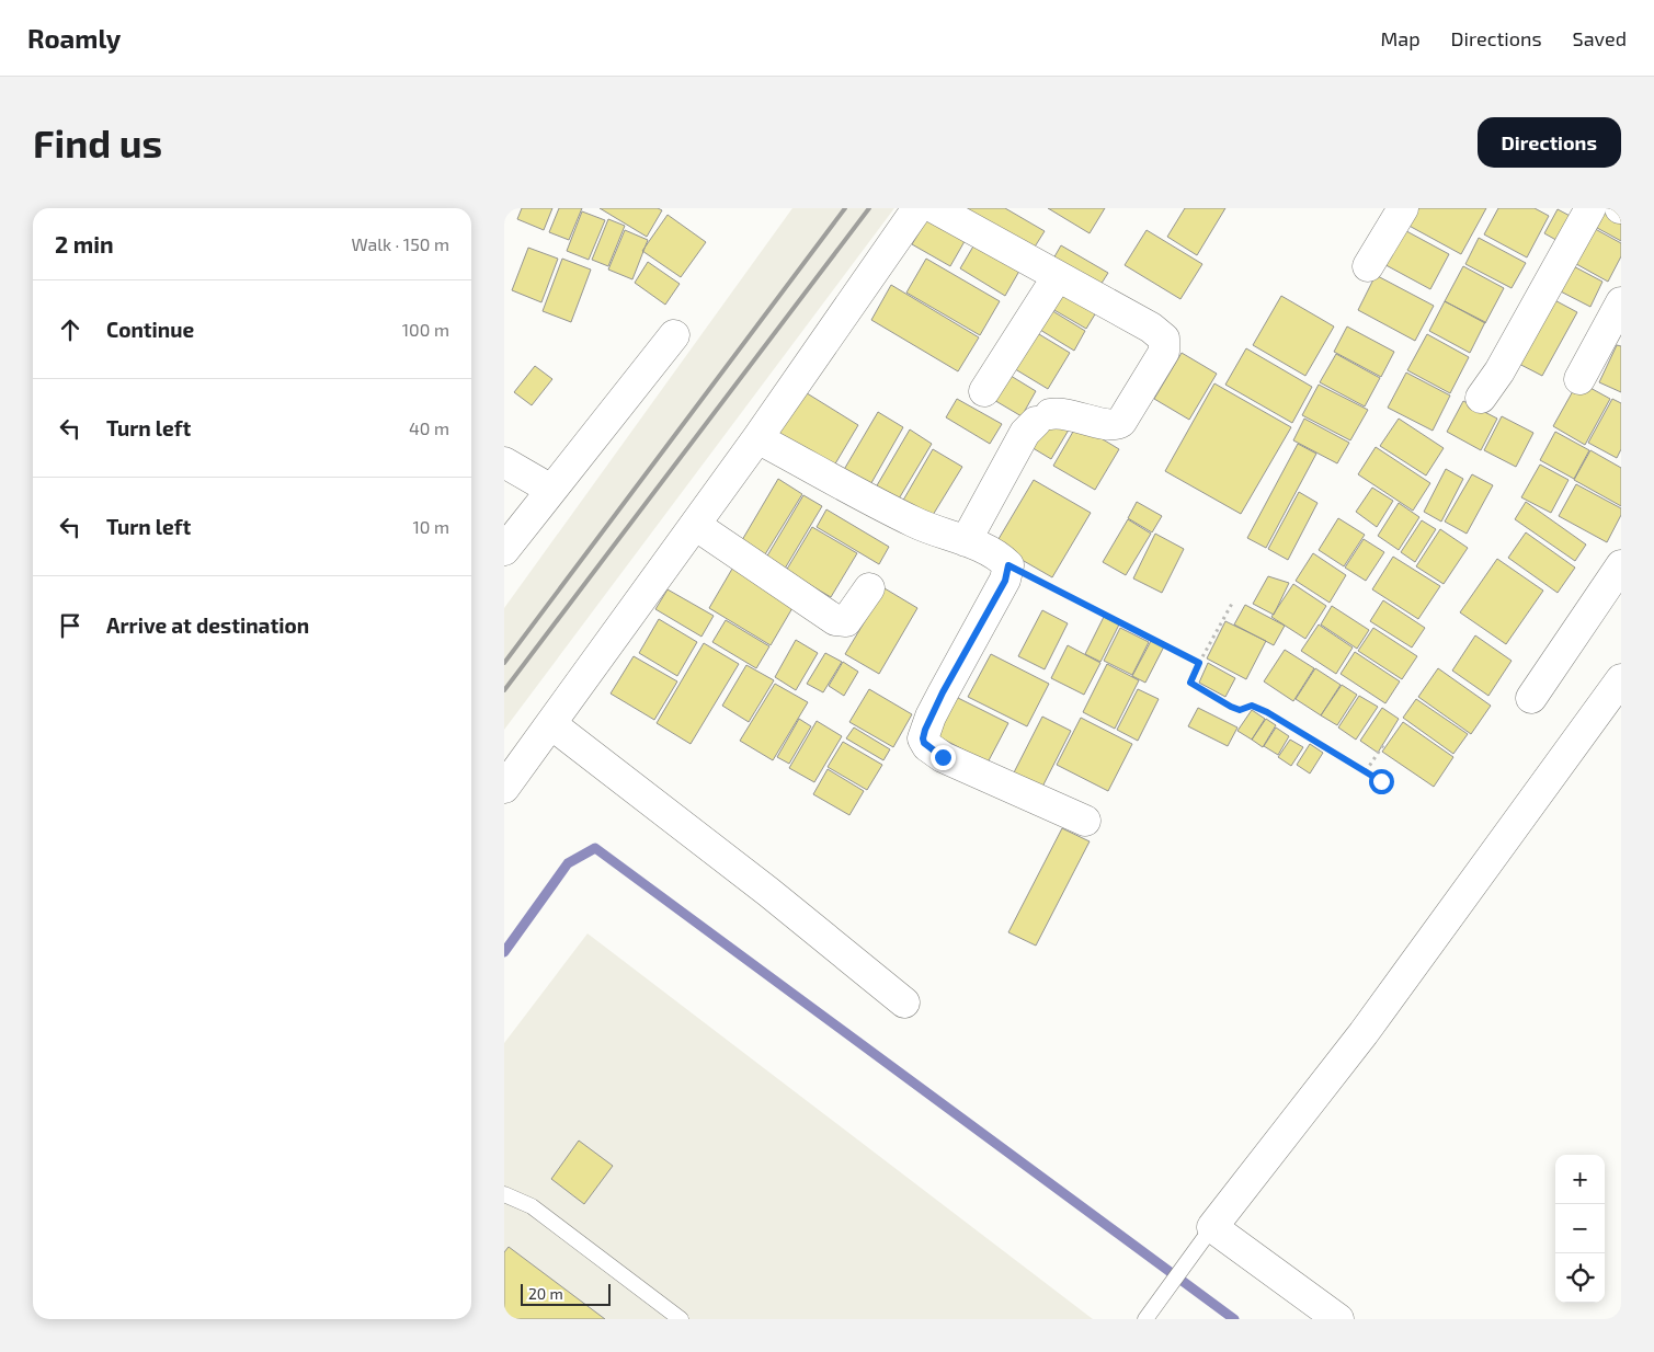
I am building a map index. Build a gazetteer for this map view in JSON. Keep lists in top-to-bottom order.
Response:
{
  "scale_bar": "20 m",
  "page": {
    "header": "Roamly",
    "nav": ["Map", "Directions", "Saved"],
    "buttons": "Directions",
    "title": "Find us",
    "heading": ["2 min", "Walk · 150 m"],
    "list": [
      ["Continue", "100 m"],
      ["Turn left", "40 m"],
      ["Turn left", "10 m"],
      "Arrive at destination"
    ],
    "map_buttons": ["+", "−"],
    "scale": "20 m"
  }
}
